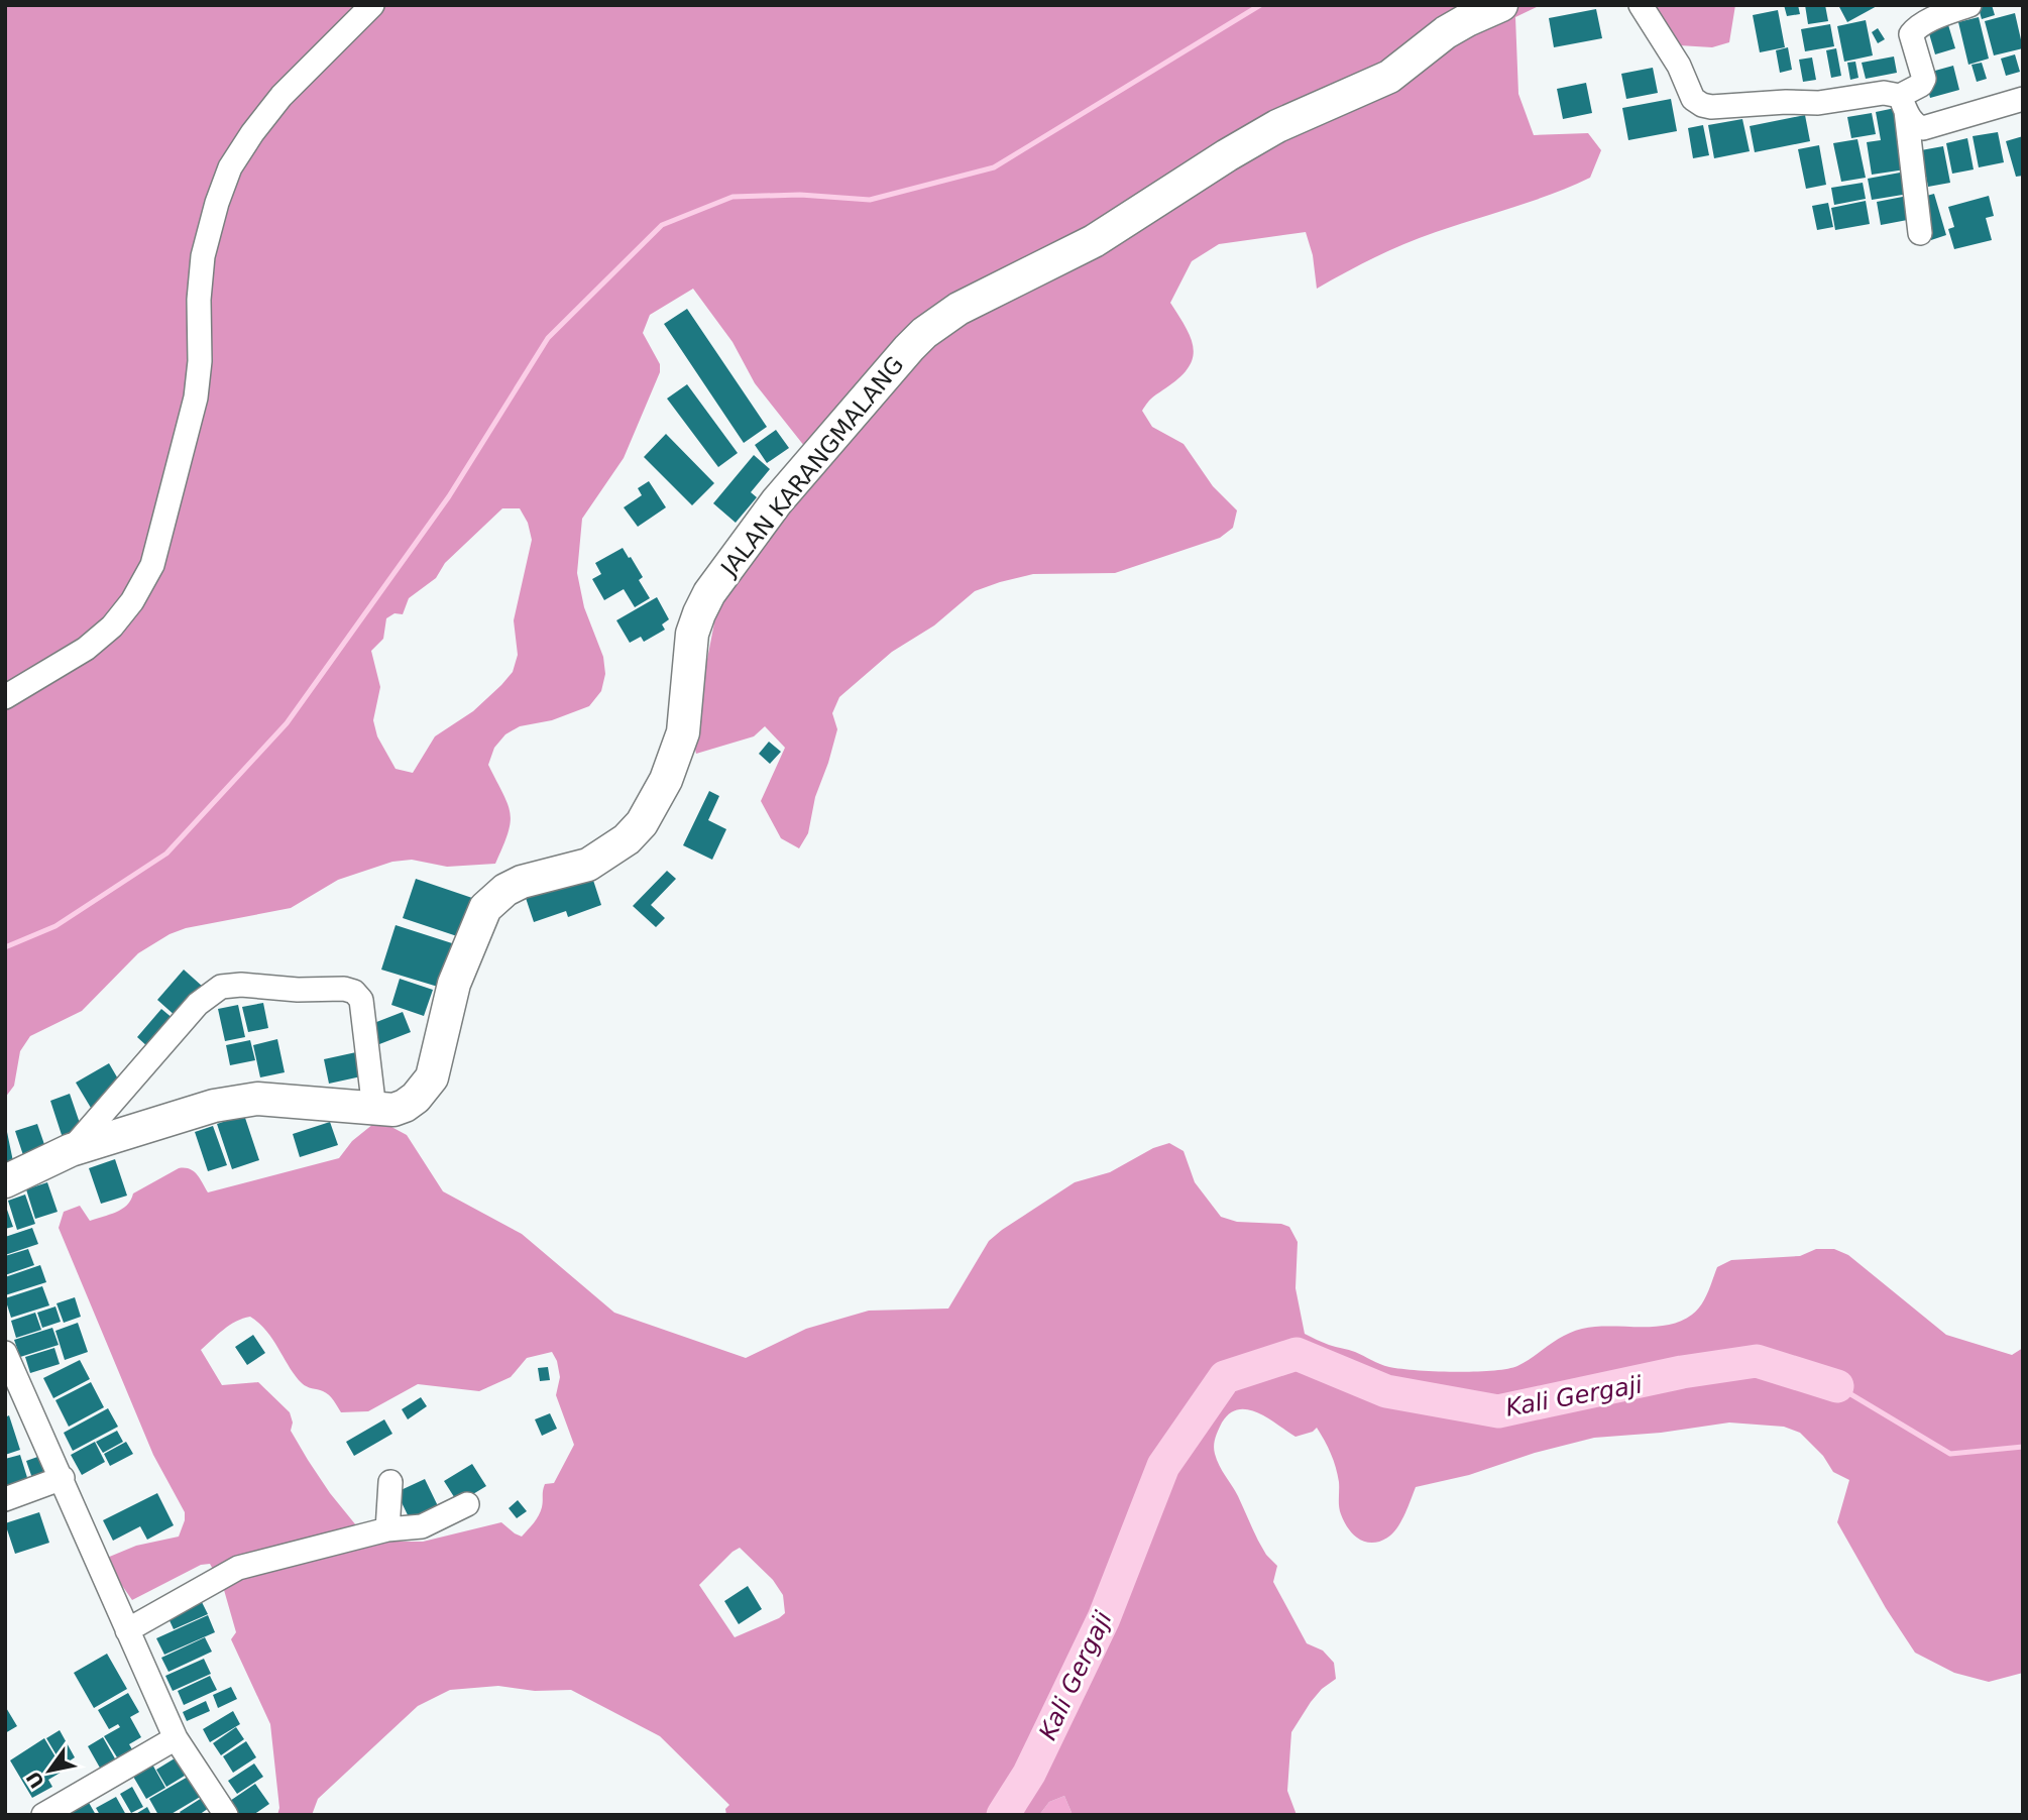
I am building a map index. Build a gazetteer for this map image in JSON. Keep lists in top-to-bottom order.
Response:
{
  "streets": {
    "street": ["JALAN KARANGMALANG"]
  },
  "water": ["Kali Gergaji"],
  "north": "bottom left"
}
